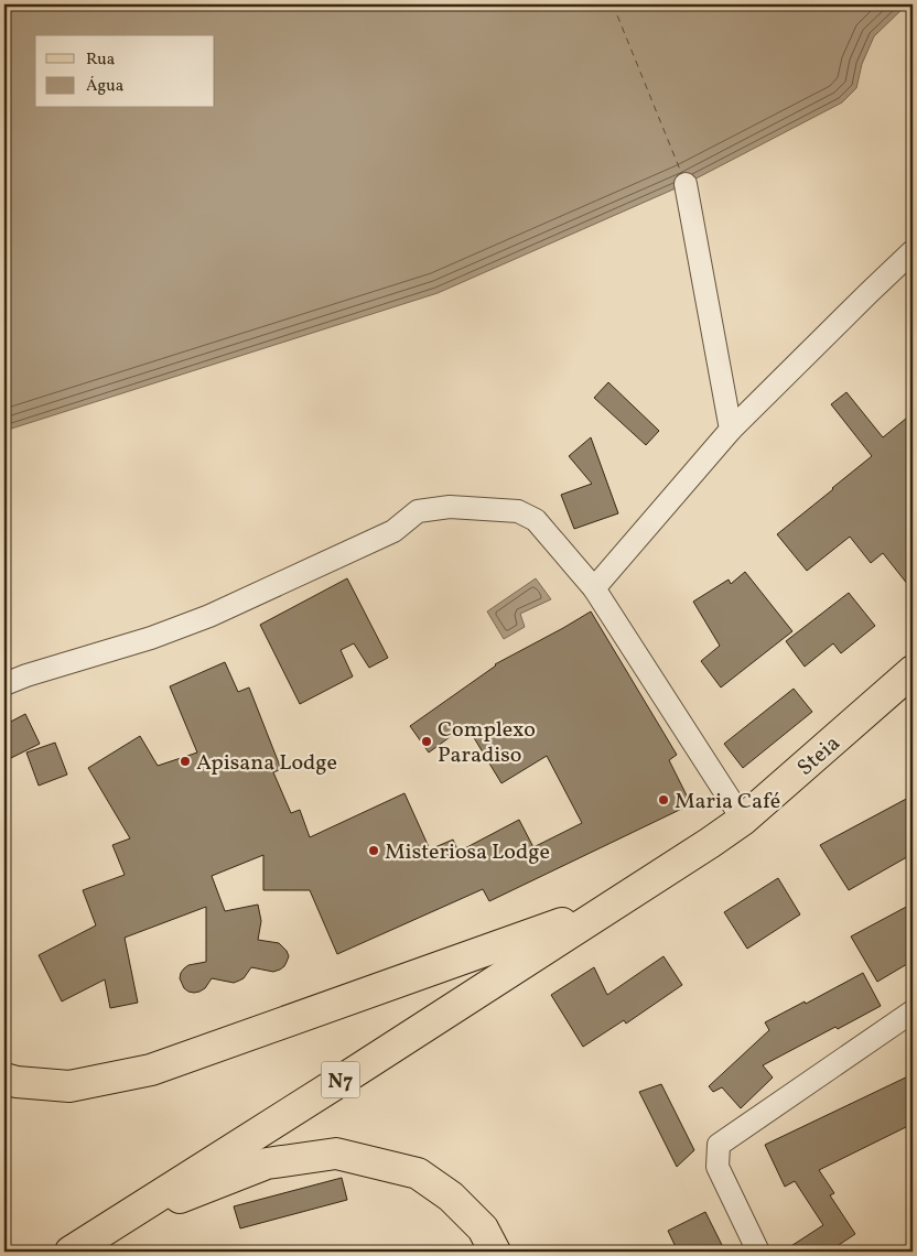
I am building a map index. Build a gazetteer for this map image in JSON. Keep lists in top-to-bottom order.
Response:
{
  "streets": {
    "main road": ["Steia", "N7"]
  },
  "crossings": [
    ["Steia", "N7"]
  ],
  "places": [
    "Complexo Paradiso",
    "Apisana Lodge",
    "Maria Café",
    "Misteriosa Lodge"
  ],
  "legend": ["Rua", "Água"]
}
